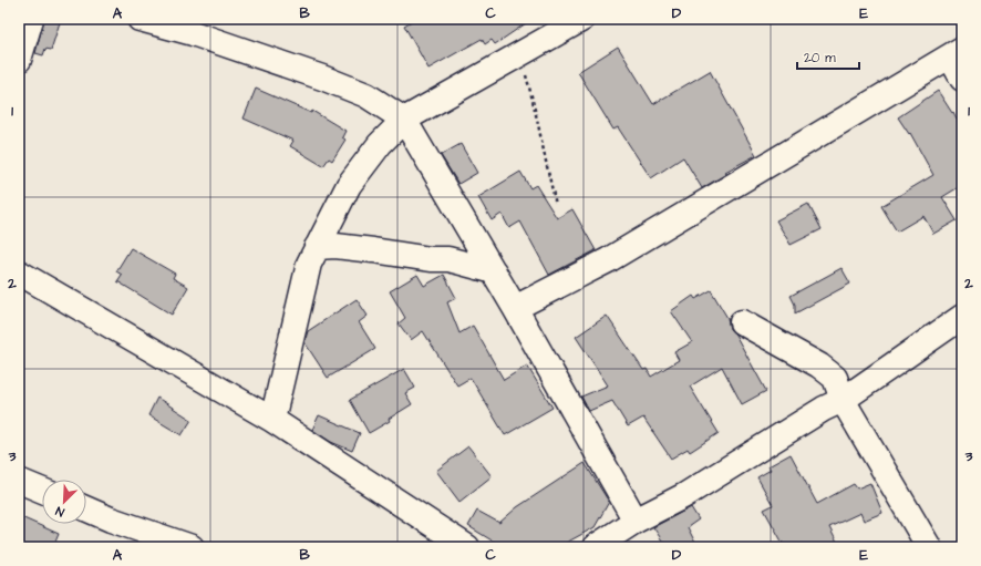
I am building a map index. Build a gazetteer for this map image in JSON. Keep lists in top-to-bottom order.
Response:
{
  "scale_bar": "20 m",
  "north": "bottom left",
  "grid": {
    "columns": [
      "A",
      "B",
      "C",
      "D",
      "E"
    ],
    "rows": ["1", "2", "3"]
  }
}
